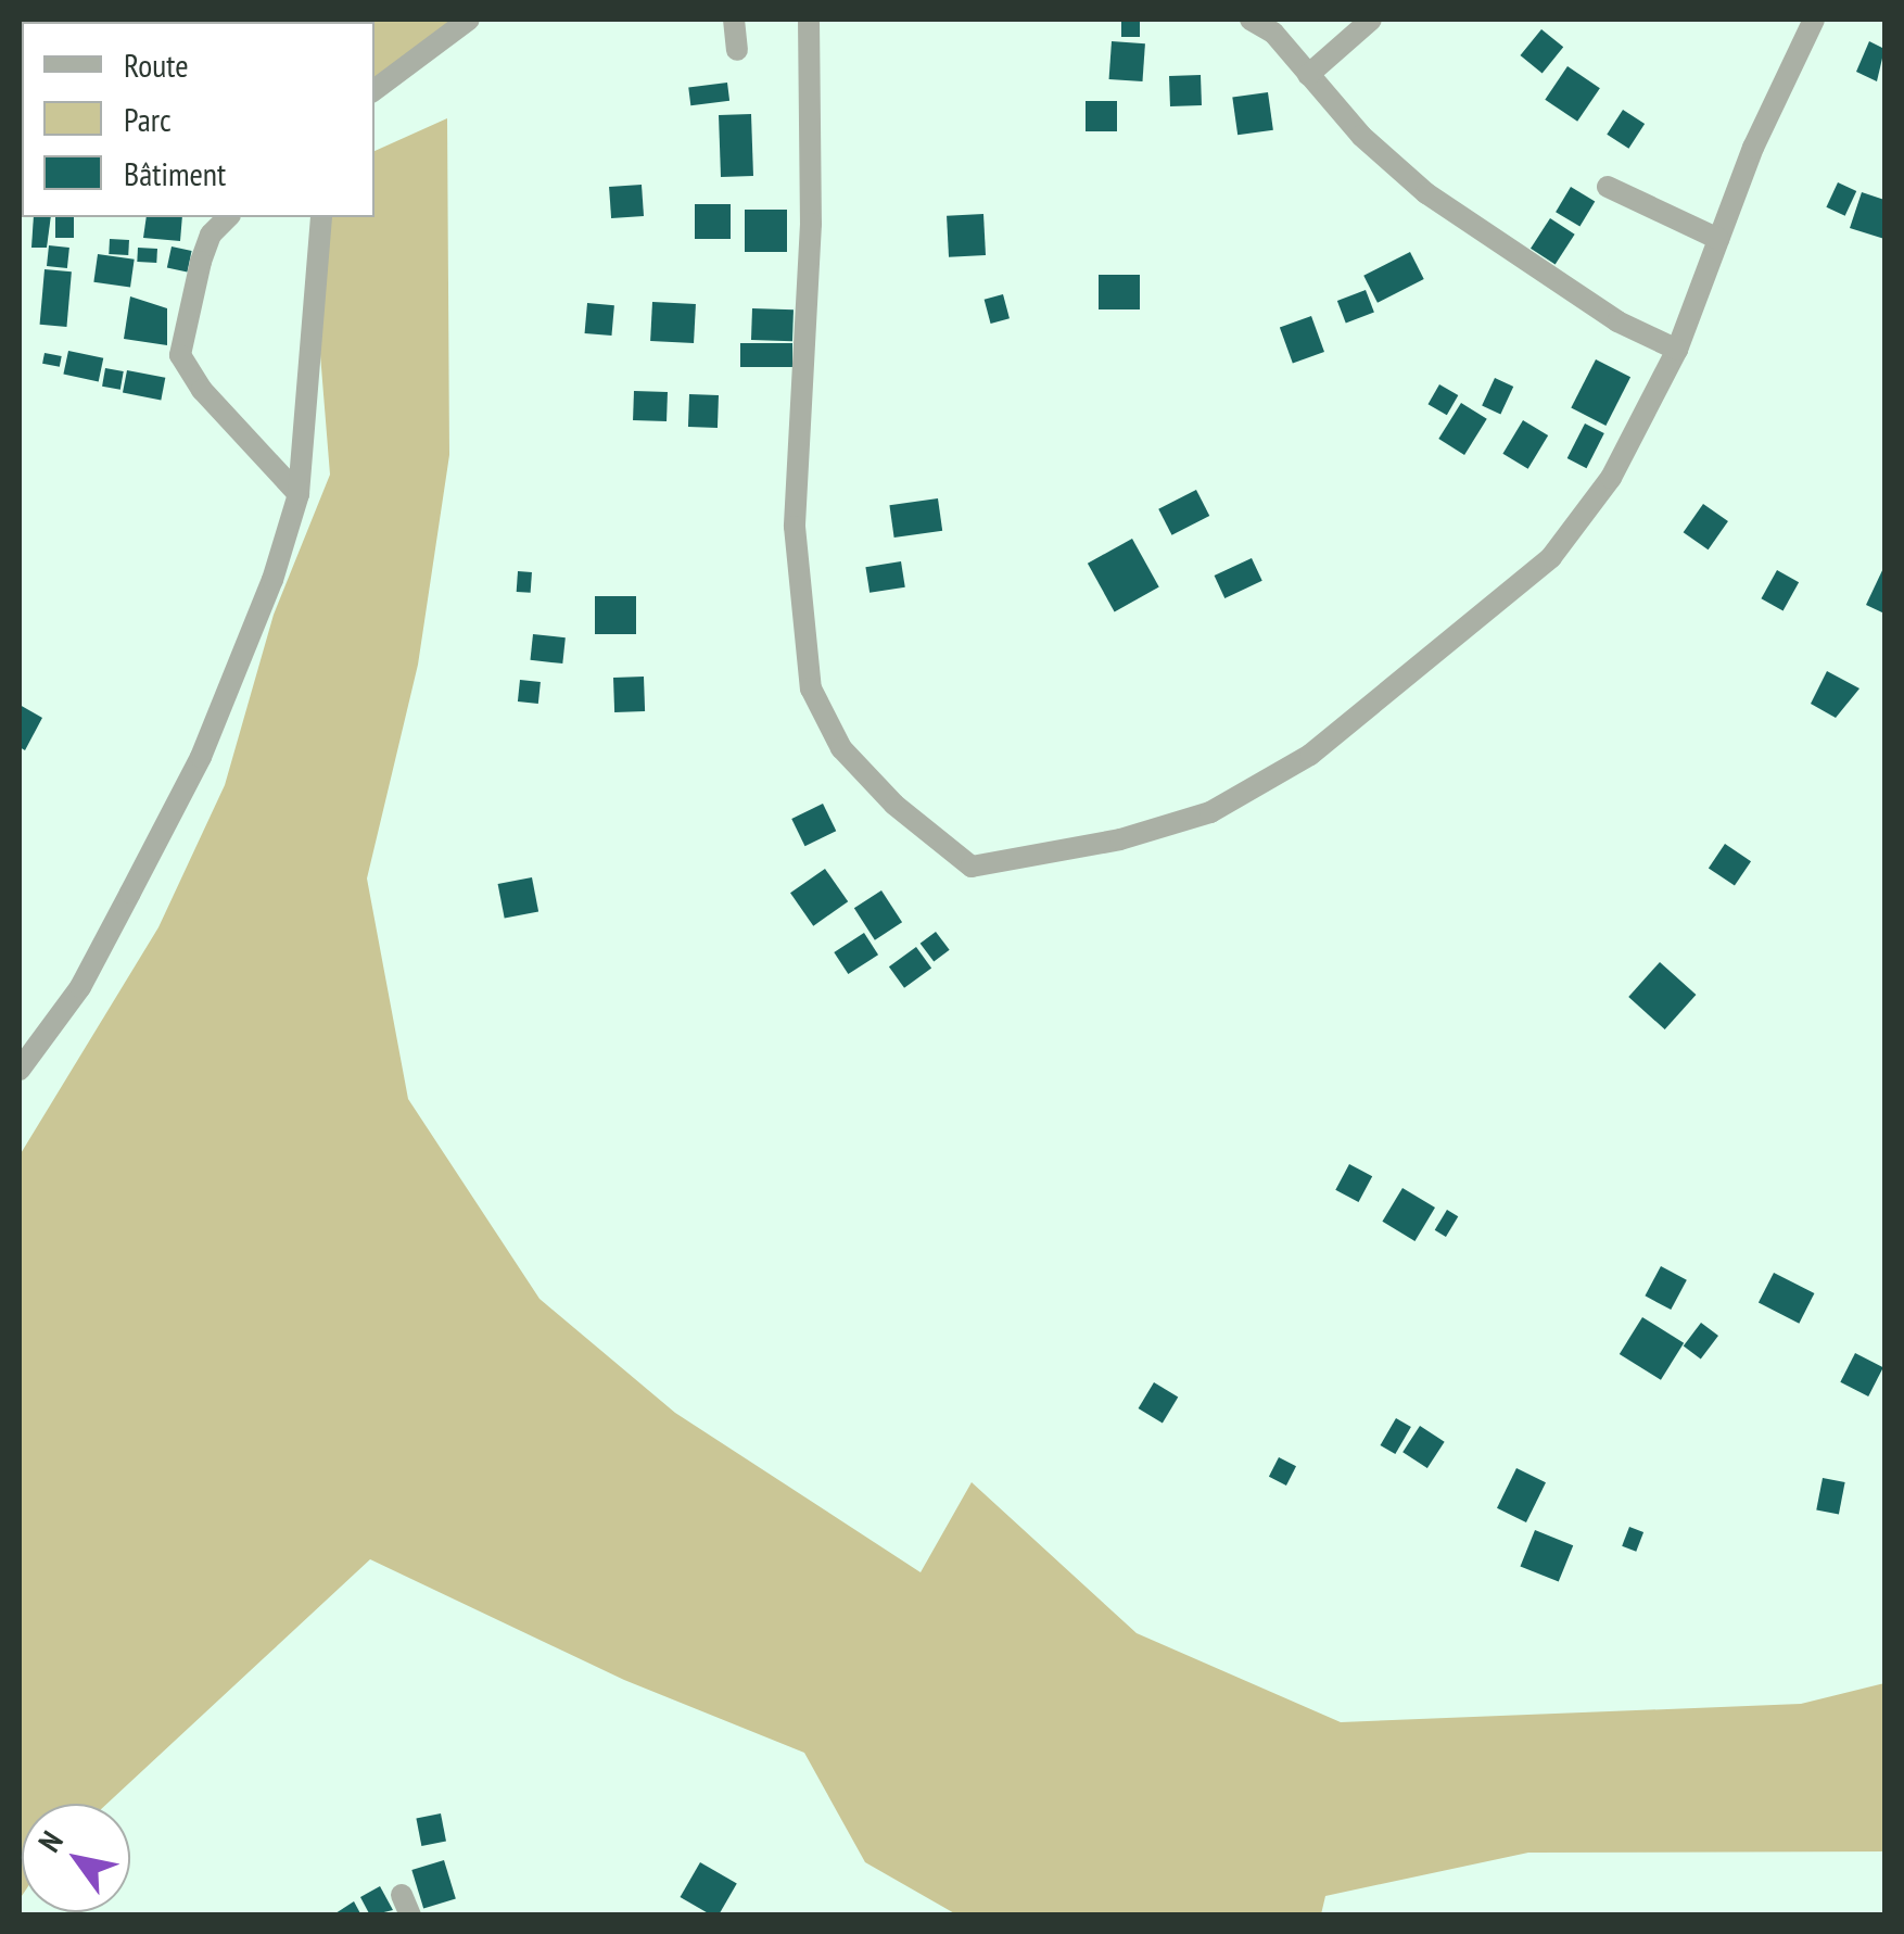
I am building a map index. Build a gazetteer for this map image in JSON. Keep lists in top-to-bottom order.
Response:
{
  "legend": ["Route", "Parc", "Bâtiment"],
  "north": "top left"
}
